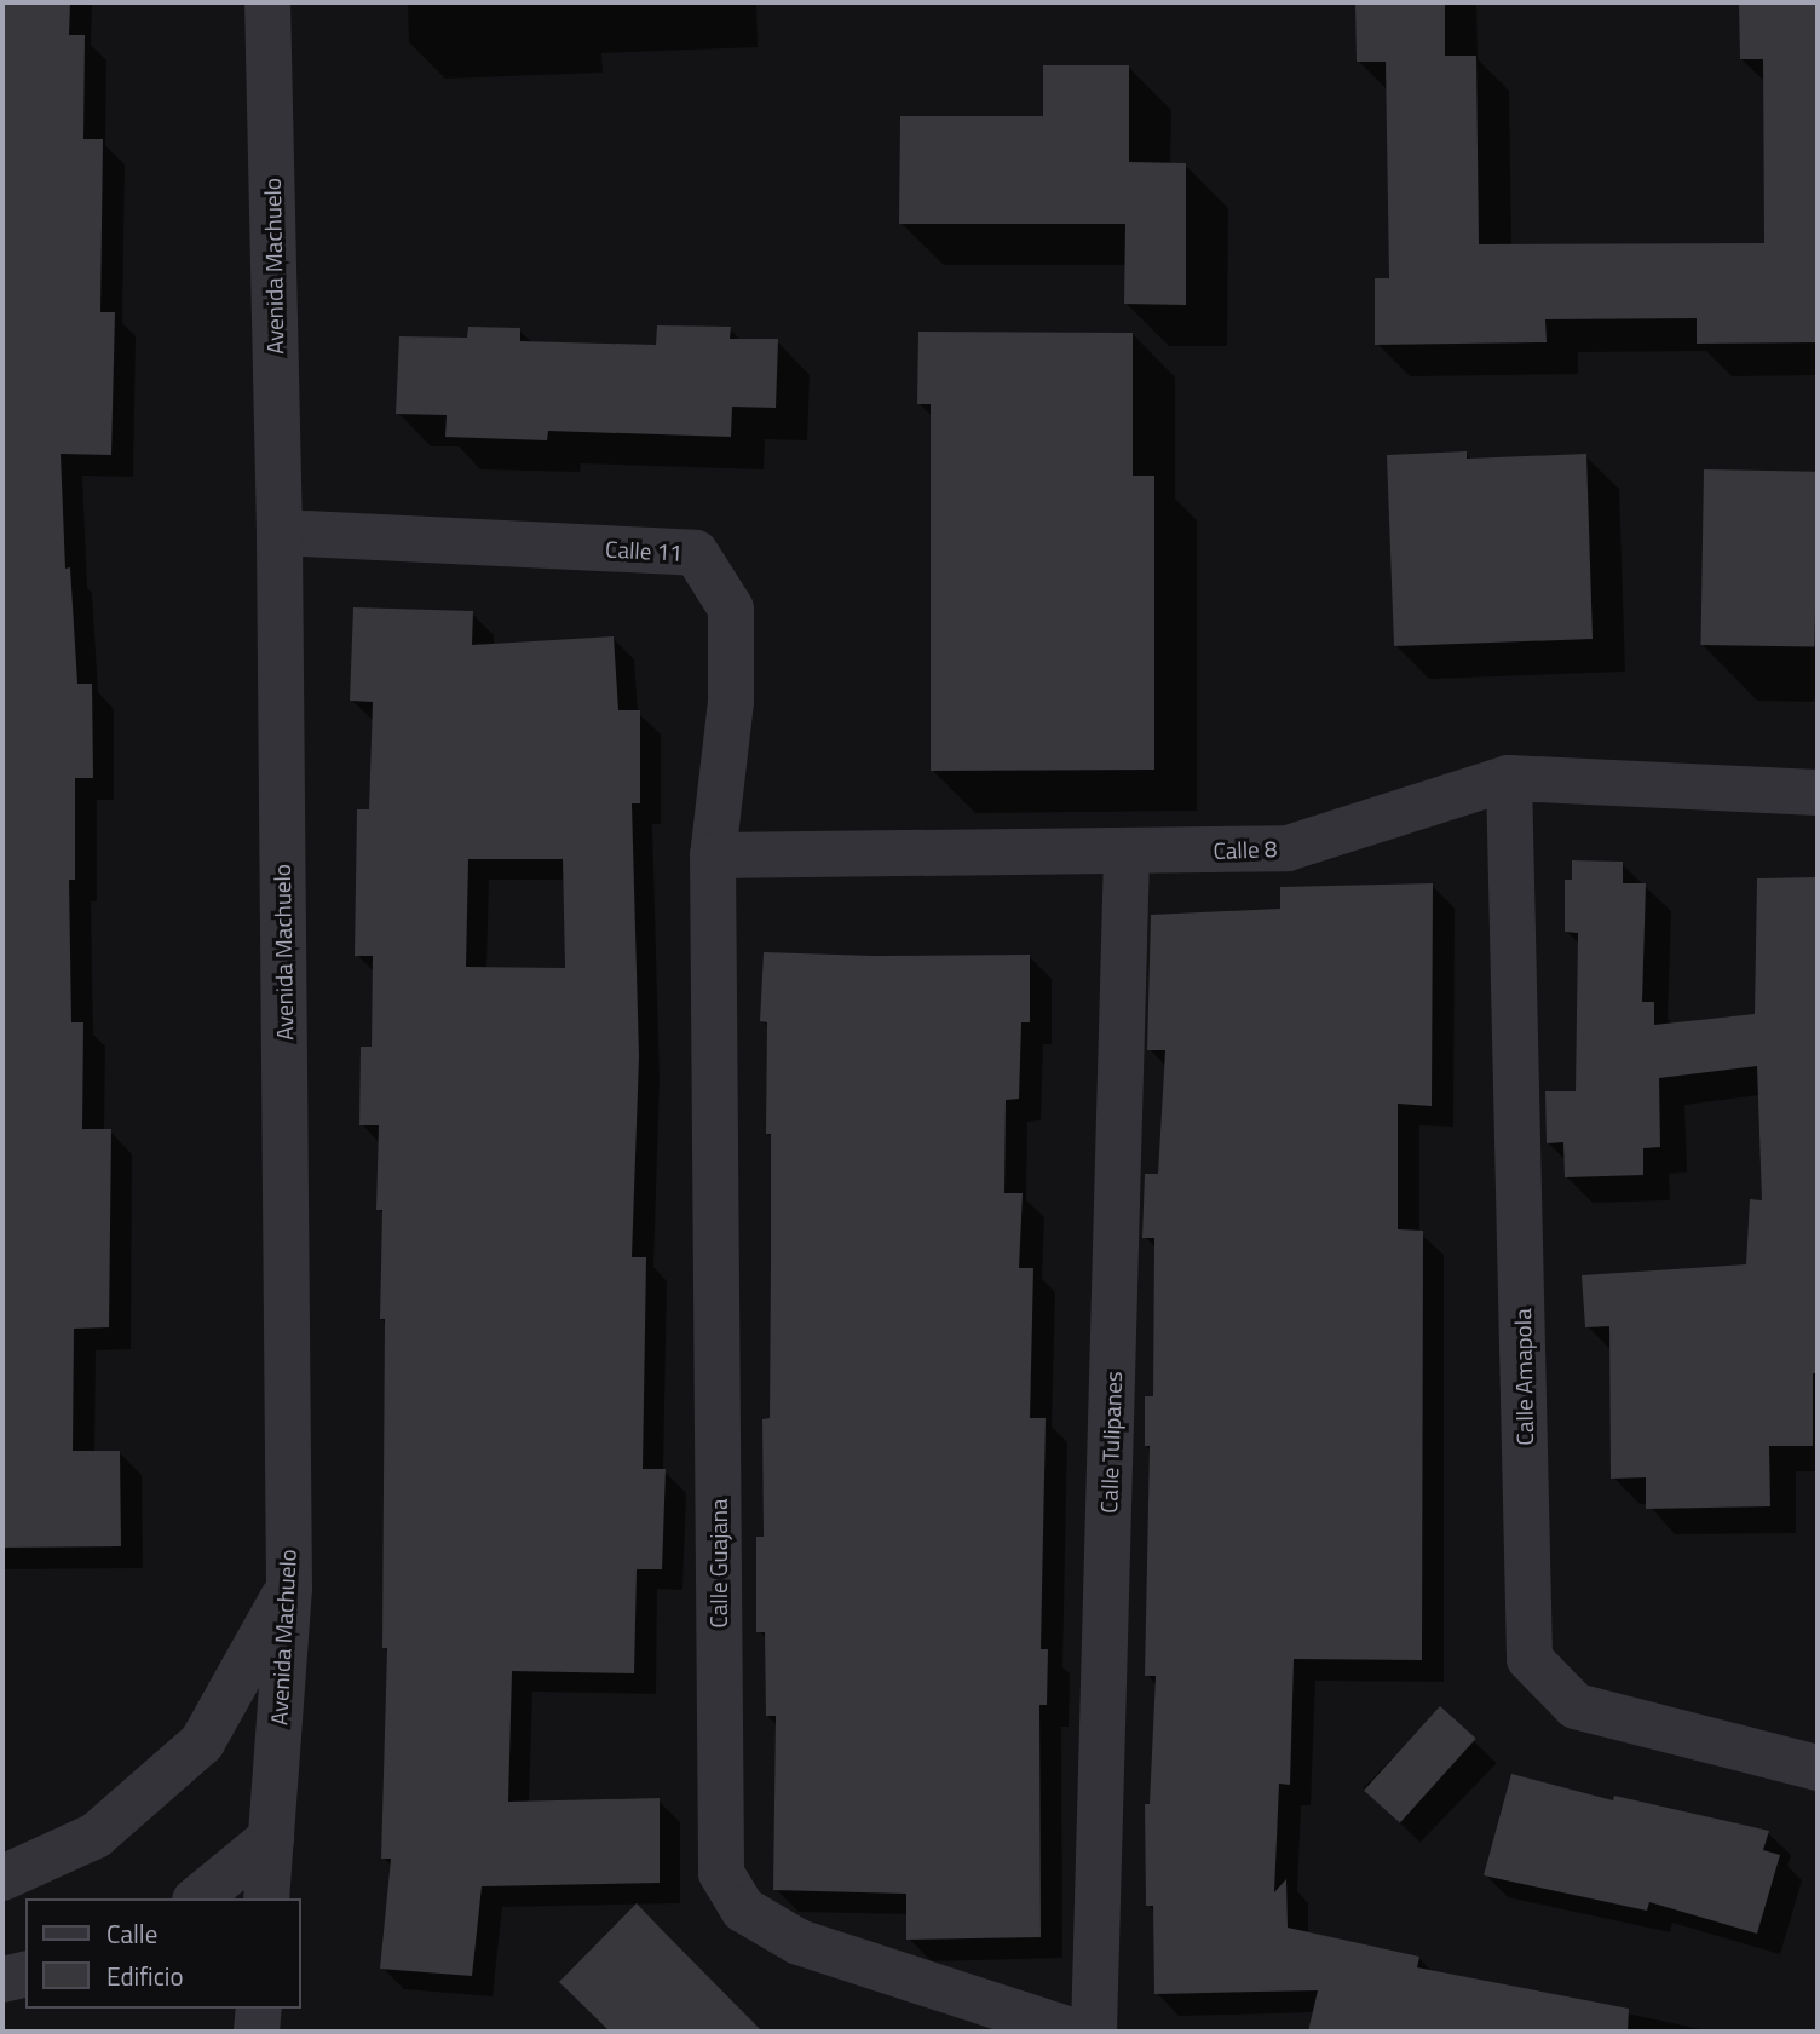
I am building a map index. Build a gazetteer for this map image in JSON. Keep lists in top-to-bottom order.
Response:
{
  "streets": {
    "street": [
      "Avenida Machuelo",
      "Calle 11",
      "Calle 8",
      "Calle Amapola",
      "Calle Tulipanes",
      "Calle Guajana"
    ]
  },
  "crossings": [
    ["Avenida Machuelo", "Calle 11"],
    ["Calle 11", "Calle 8"],
    ["Calle 11", "Calle Guajana"],
    ["Calle 8", "Calle Amapola"],
    ["Calle 8", "Calle Tulipanes"],
    ["Calle 8", "Calle Guajana"]
  ],
  "legend": ["Calle", "Edificio"]
}
